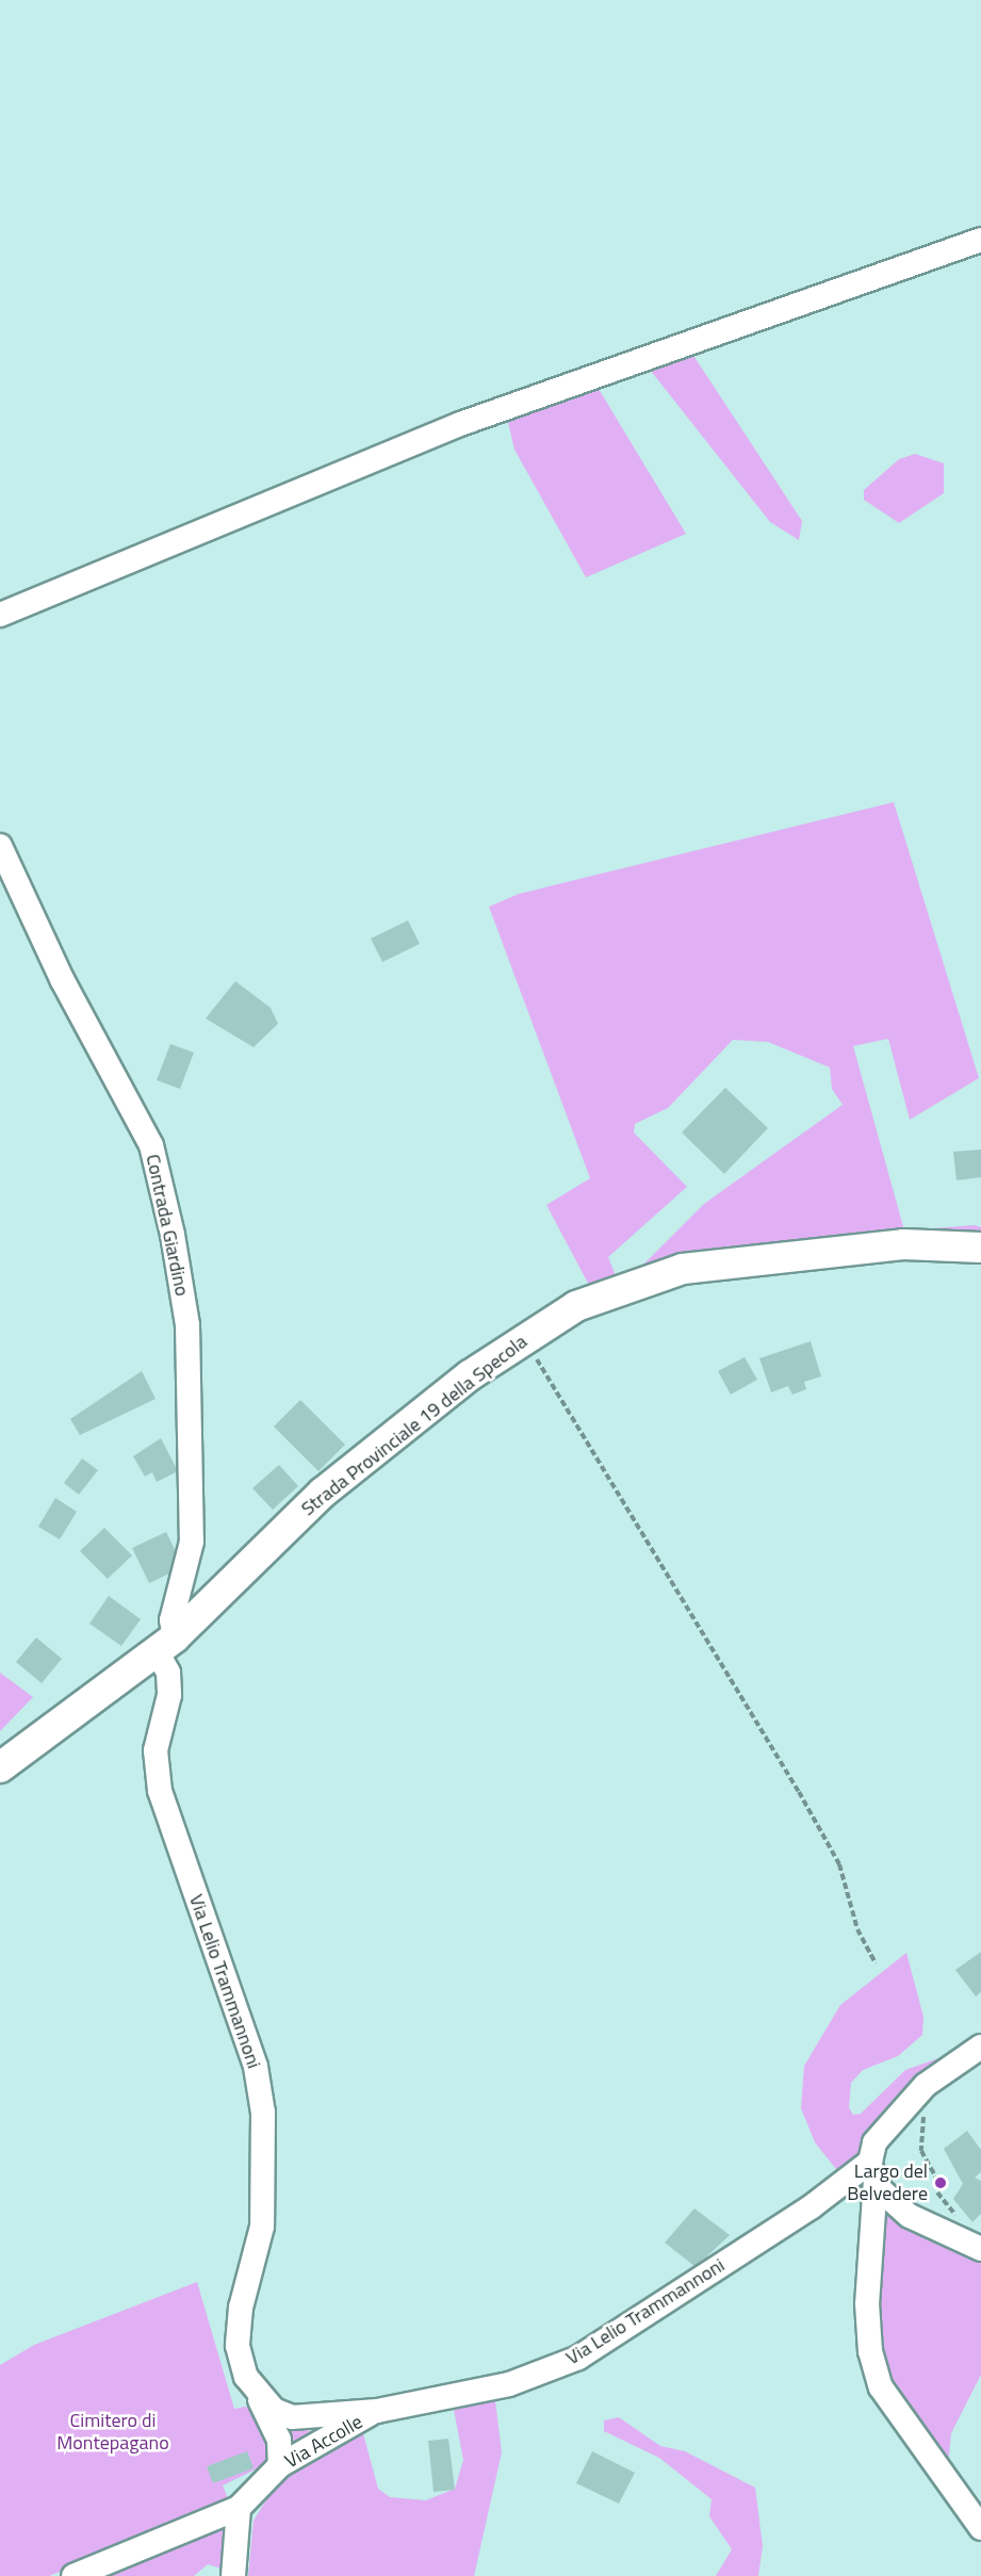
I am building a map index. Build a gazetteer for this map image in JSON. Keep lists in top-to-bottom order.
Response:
{
  "streets": {
    "main road": ["Strada Provinciale 19 della Specola"],
    "street": ["Contrada Giardino", "Via Lelio Trammannoni", "Via Accolle"]
  },
  "crossings": [
    ["Contrada Giardino", "Strada Provinciale 19 della Specola"],
    ["Contrada Giardino", "Via Lelio Trammannoni"],
    ["Strada Provinciale 19 della Specola", "Via Lelio Trammannoni"],
    ["Via Lelio Trammannoni", "Via Accolle"]
  ],
  "parks": ["Cimitero di Montepagano"],
  "places": ["Largo del Belvedere"]
}
